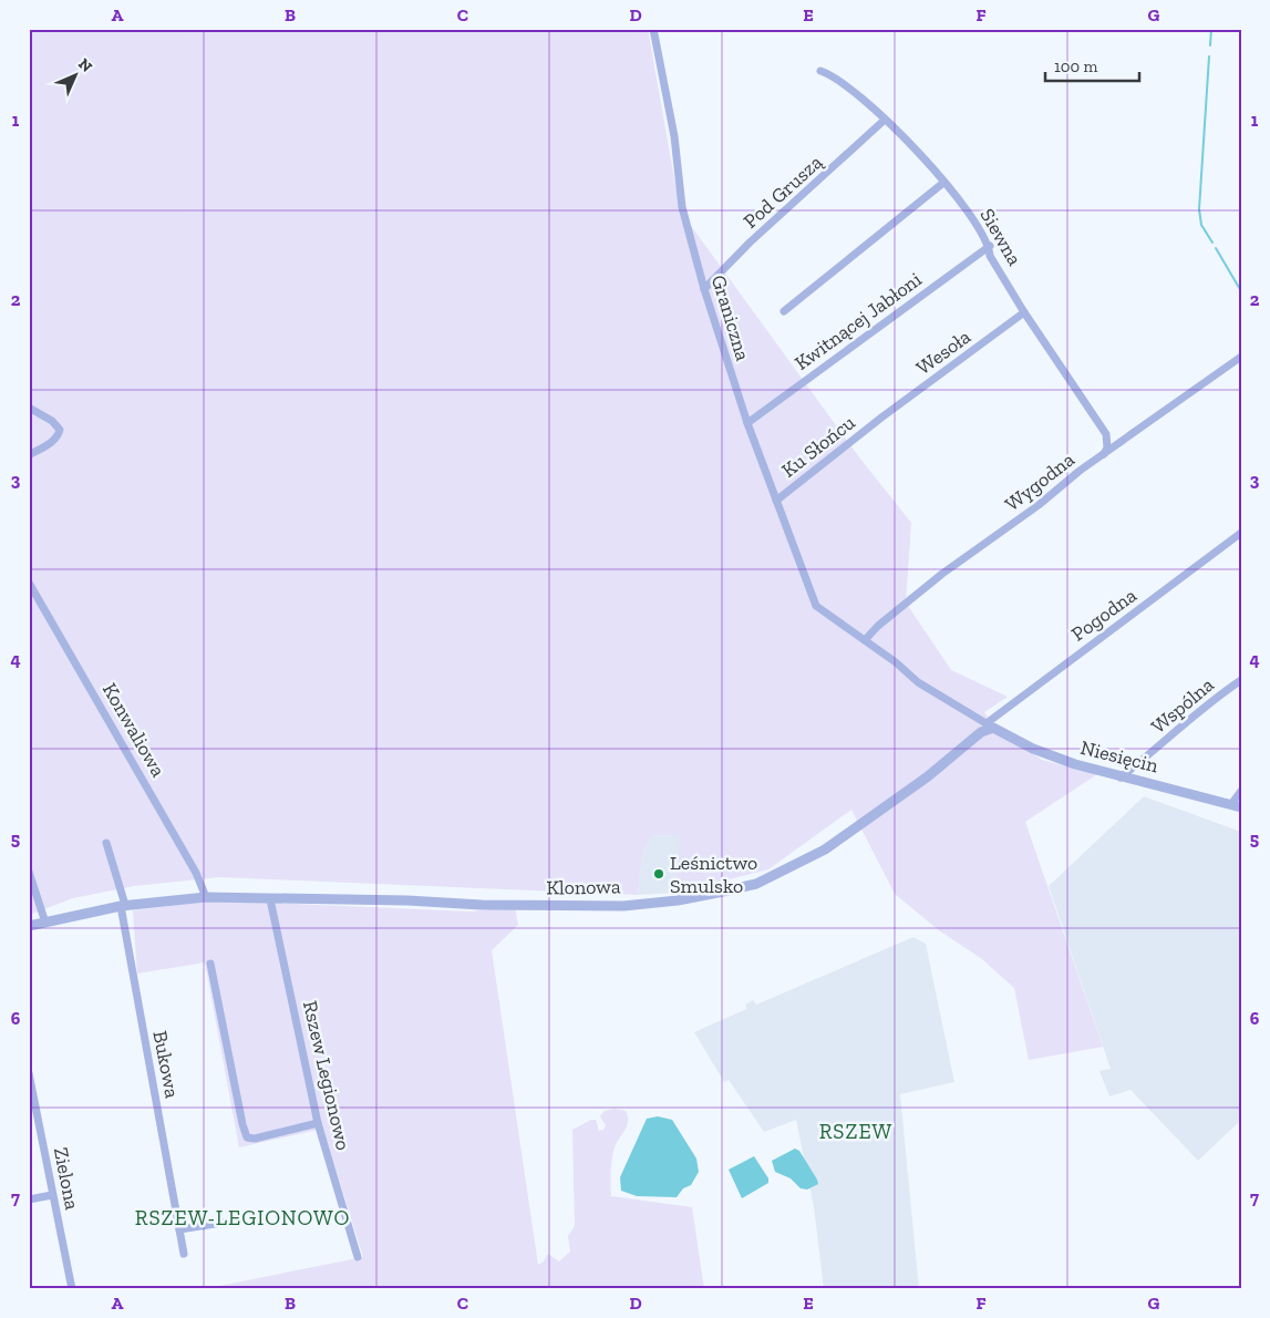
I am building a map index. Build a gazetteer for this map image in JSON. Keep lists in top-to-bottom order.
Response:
{
  "streets": {
    "street": [
      "Pod Gruszą",
      "Siewna",
      "Graniczna",
      "Kwitnącej Jabłoni",
      "Wesoła",
      "Ku Słońcu",
      "Wygodna",
      "Pogodna",
      "Wspólna",
      "Konwaliowa",
      "Niesięcin",
      "Klonowa",
      "Bukowa",
      "Rszew Legionowo",
      "Zielona"
    ]
  },
  "crossings": [
    ["Pod Gruszą", "Siewna"],
    ["Pod Gruszą", "Graniczna"],
    ["Siewna", "Kwitnącej Jabłoni"],
    ["Siewna", "Wesoła"],
    ["Siewna", "Wygodna"],
    ["Graniczna", "Kwitnącej Jabłoni"],
    ["Graniczna", "Ku Słońcu"],
    ["Graniczna", "Wygodna"],
    ["Wesoła", "Ku Słońcu"],
    ["Pogodna", "Niesięcin"],
    ["Pogodna", "Klonowa"],
    ["Wspólna", "Niesięcin"],
    ["Konwaliowa", "Klonowa"],
    ["Niesięcin", "Klonowa"],
    ["Klonowa", "Bukowa"],
    ["Klonowa", "Rszew Legionowo"]
  ],
  "districts": ["RSZEW", "RSZEW-LEGIONOWO"],
  "places": ["Leśnictwo Smulsko"],
  "scale_bar": "100 m",
  "north": "top right",
  "grid": {
    "columns": [
      "A",
      "B",
      "C",
      "D",
      "E",
      "F",
      "G"
    ],
    "rows": [
      "1",
      "2",
      "3",
      "4",
      "5",
      "6",
      "7"
    ]
  }
}
